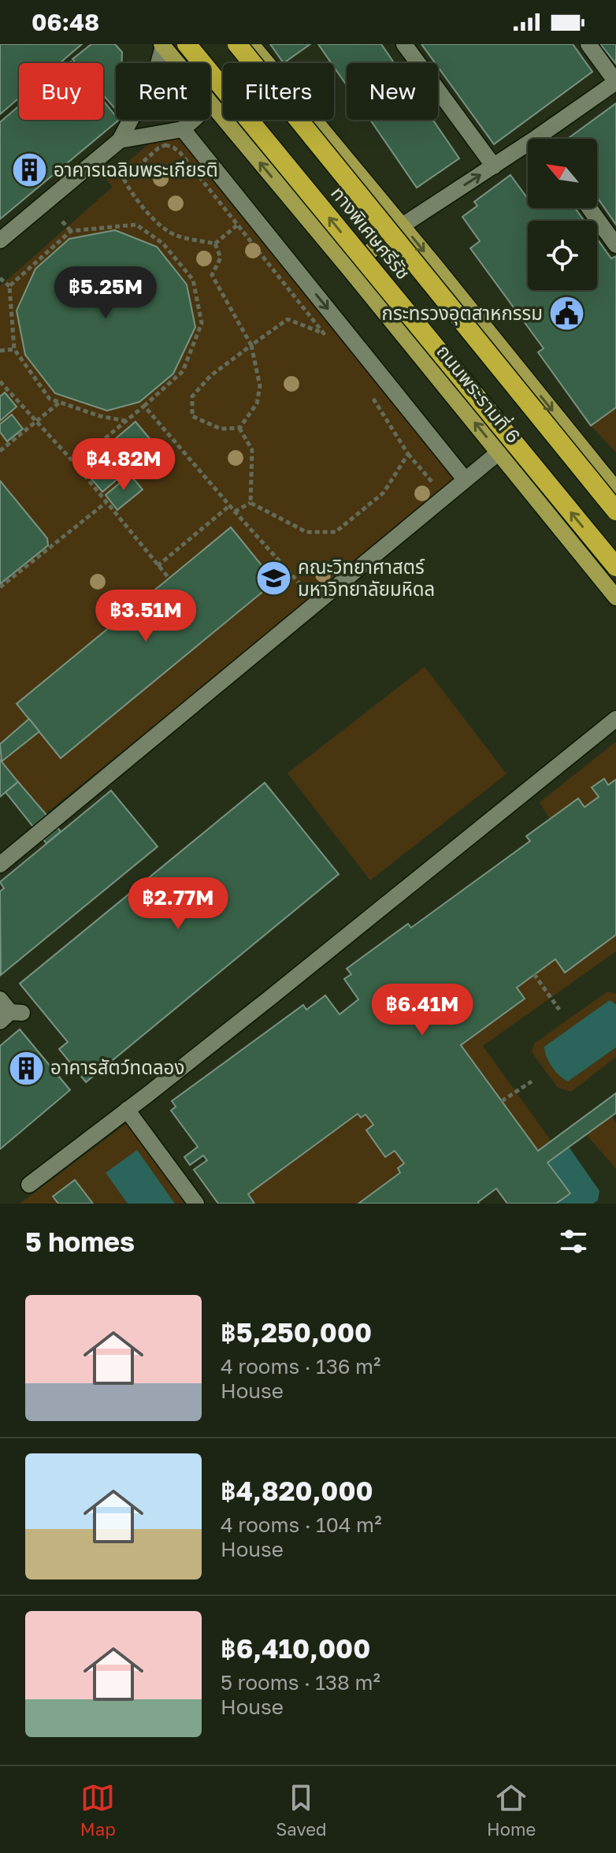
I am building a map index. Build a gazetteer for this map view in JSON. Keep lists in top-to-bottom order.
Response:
{
  "streets": {
    "highway": ["ทางพิเศษศรีรัช"],
    "main road": ["ถนนพระรามที่ 6"]
  },
  "places": {
    "building": ["อาคารเฉลิมพระเกียรติ", "อาคารสัตว์ทดลอง"],
    "public building": ["กระทรวงอุตสาหกรรม"],
    "school or university": ["คณะวิทยาศาสตร์ มหาวิทยาลัยมหิดล"]
  },
  "north": "top left",
  "page": {
    "status": "06:48",
    "chip": [
      "Buy",
      "Rent",
      "Filters",
      "New"
    ],
    "price": [
      "฿5.25M",
      "฿4.82M",
      "฿3.51M",
      "฿2.77M",
      "฿6.41M"
    ],
    "heading": "5 homes",
    "list": [
      {
        "name": "฿5,250,000",
        "note": "4 rooms · 136 m² · House"
      },
      {
        "name": "฿4,820,000",
        "note": "4 rooms · 104 m² · House"
      },
      {
        "name": "฿6,410,000",
        "note": "5 rooms · 138 m² · House"
      }
    ],
    "tabs": ["Map", "Saved", "Home"]
  }
}
